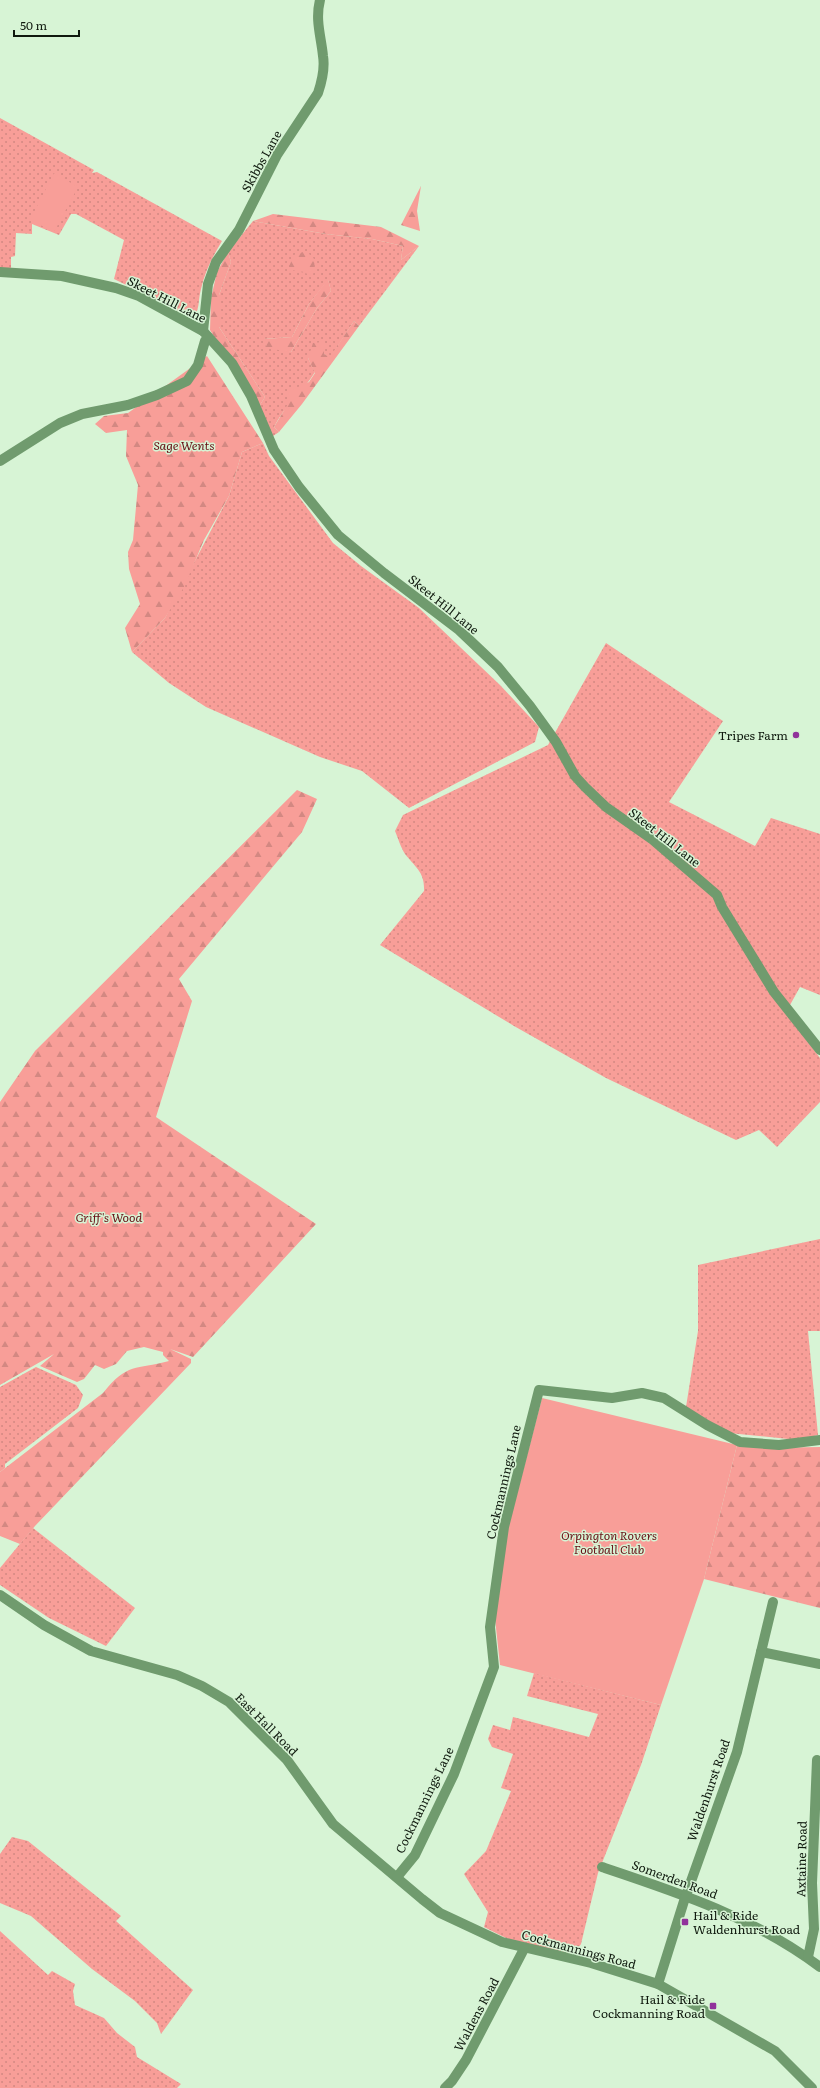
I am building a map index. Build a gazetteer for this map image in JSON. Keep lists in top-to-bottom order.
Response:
{
  "streets": {
    "street": [
      "Skibbs Lane",
      "Skeet Hill Lane",
      "Cockmannings Lane",
      "East Hall Road",
      "Waldenhurst Road",
      "Axtaine Road",
      "Somerden Road",
      "Cockmannings Road",
      "Waldens Road"
    ]
  },
  "crossings": [
    ["Skibbs Lane", "Skeet Hill Lane"],
    ["Cockmannings Lane", "East Hall Road"],
    ["Cockmannings Lane", "Cockmannings Road"],
    ["East Hall Road", "Cockmannings Road"],
    ["Waldenhurst Road", "Somerden Road"],
    ["Waldenhurst Road", "Cockmannings Road"],
    ["Axtaine Road", "Somerden Road"],
    ["Cockmannings Road", "Waldens Road"]
  ],
  "parks": ["Sage Wents", "Griff's Wood", "Orpington Rovers Football Club"],
  "places": {
    "other": ["Tripes Farm"],
    "transit": ["Hail & Ride Waldenhurst Road", "Hail & Ride Cockmanning Road"]
  },
  "scale_bar": "50 m"
}
